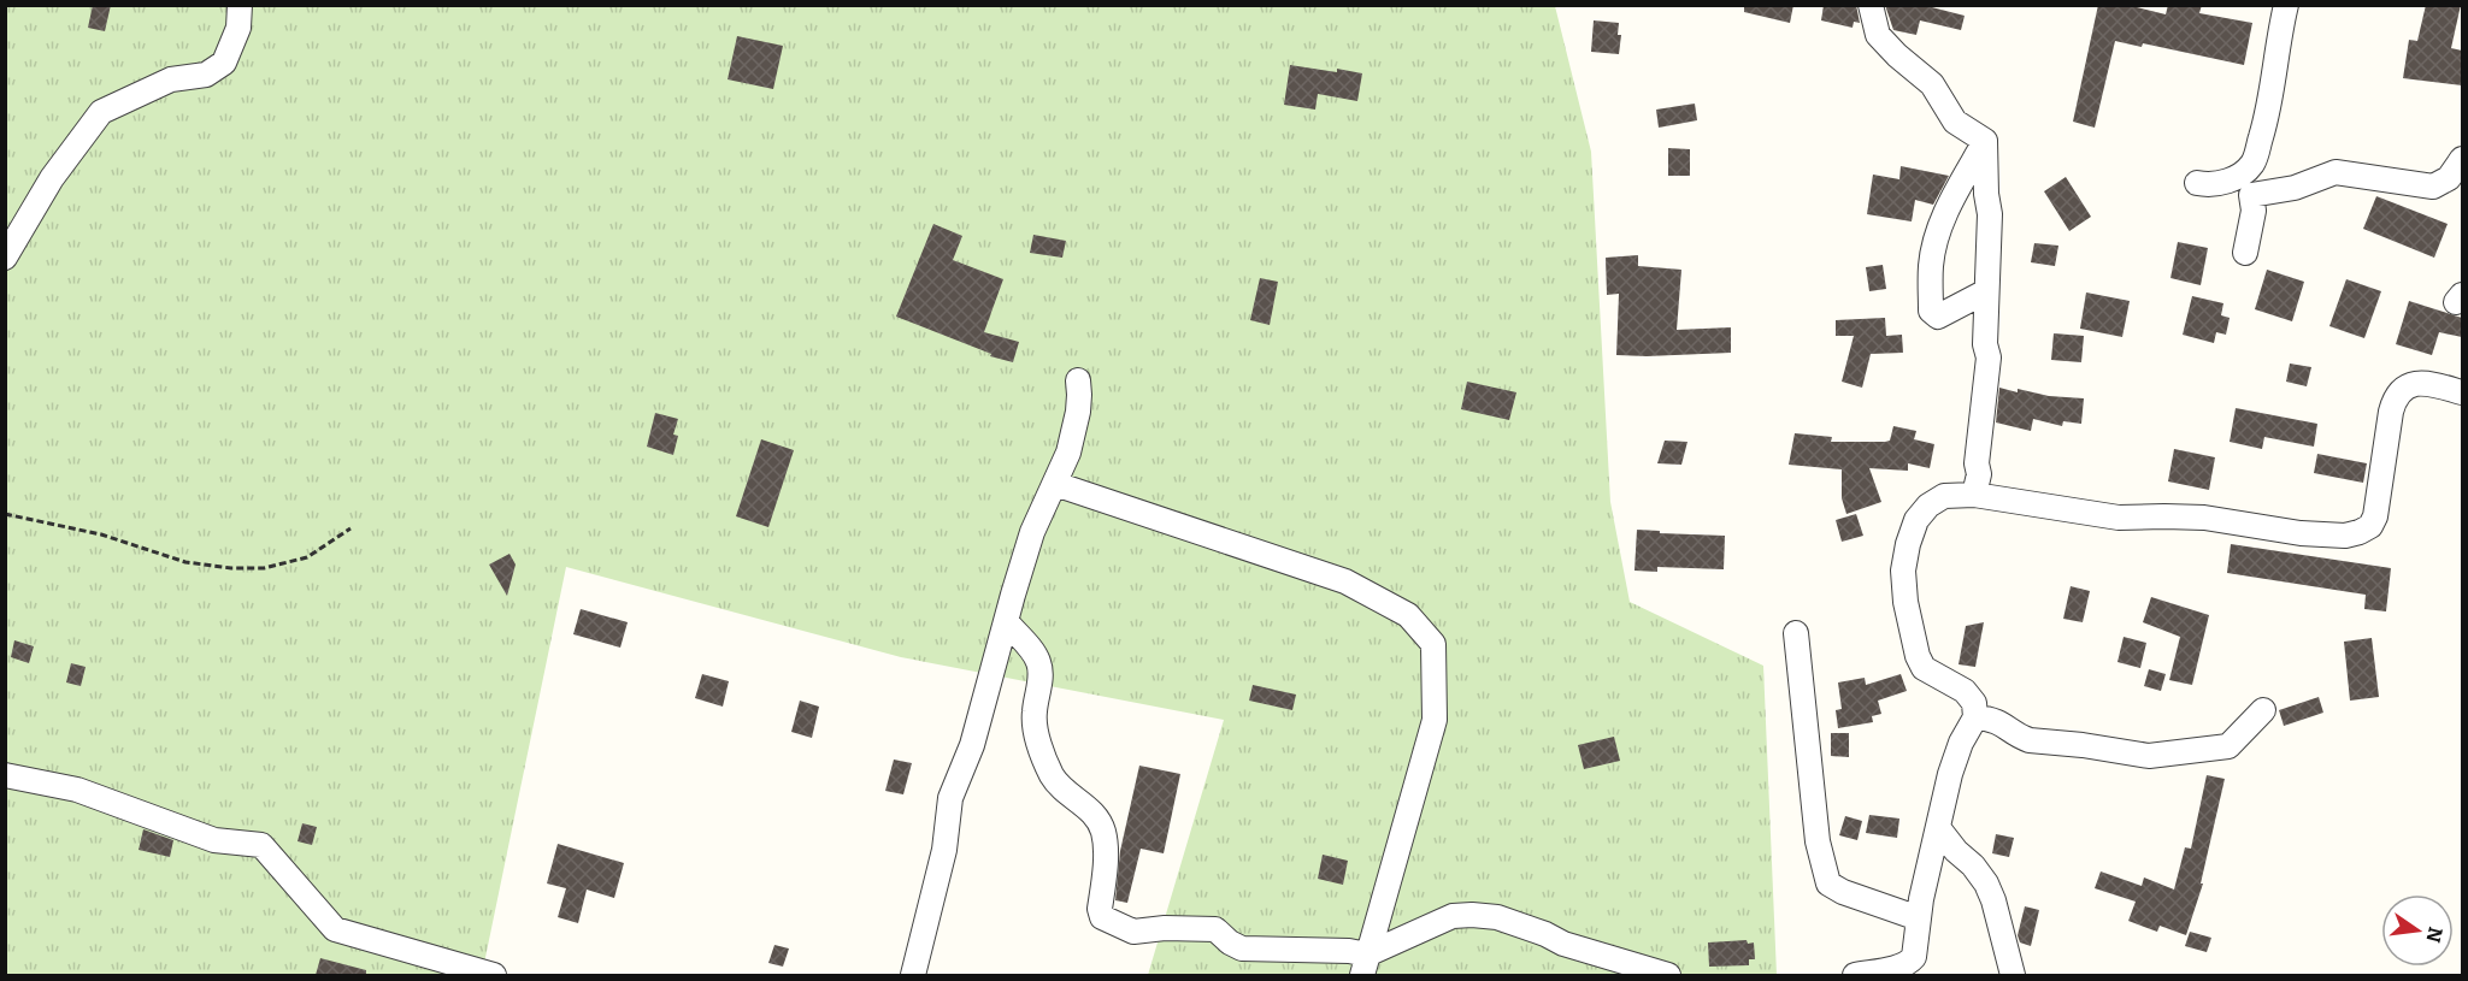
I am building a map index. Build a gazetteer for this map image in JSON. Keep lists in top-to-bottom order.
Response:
{
  "north": "right"
}
